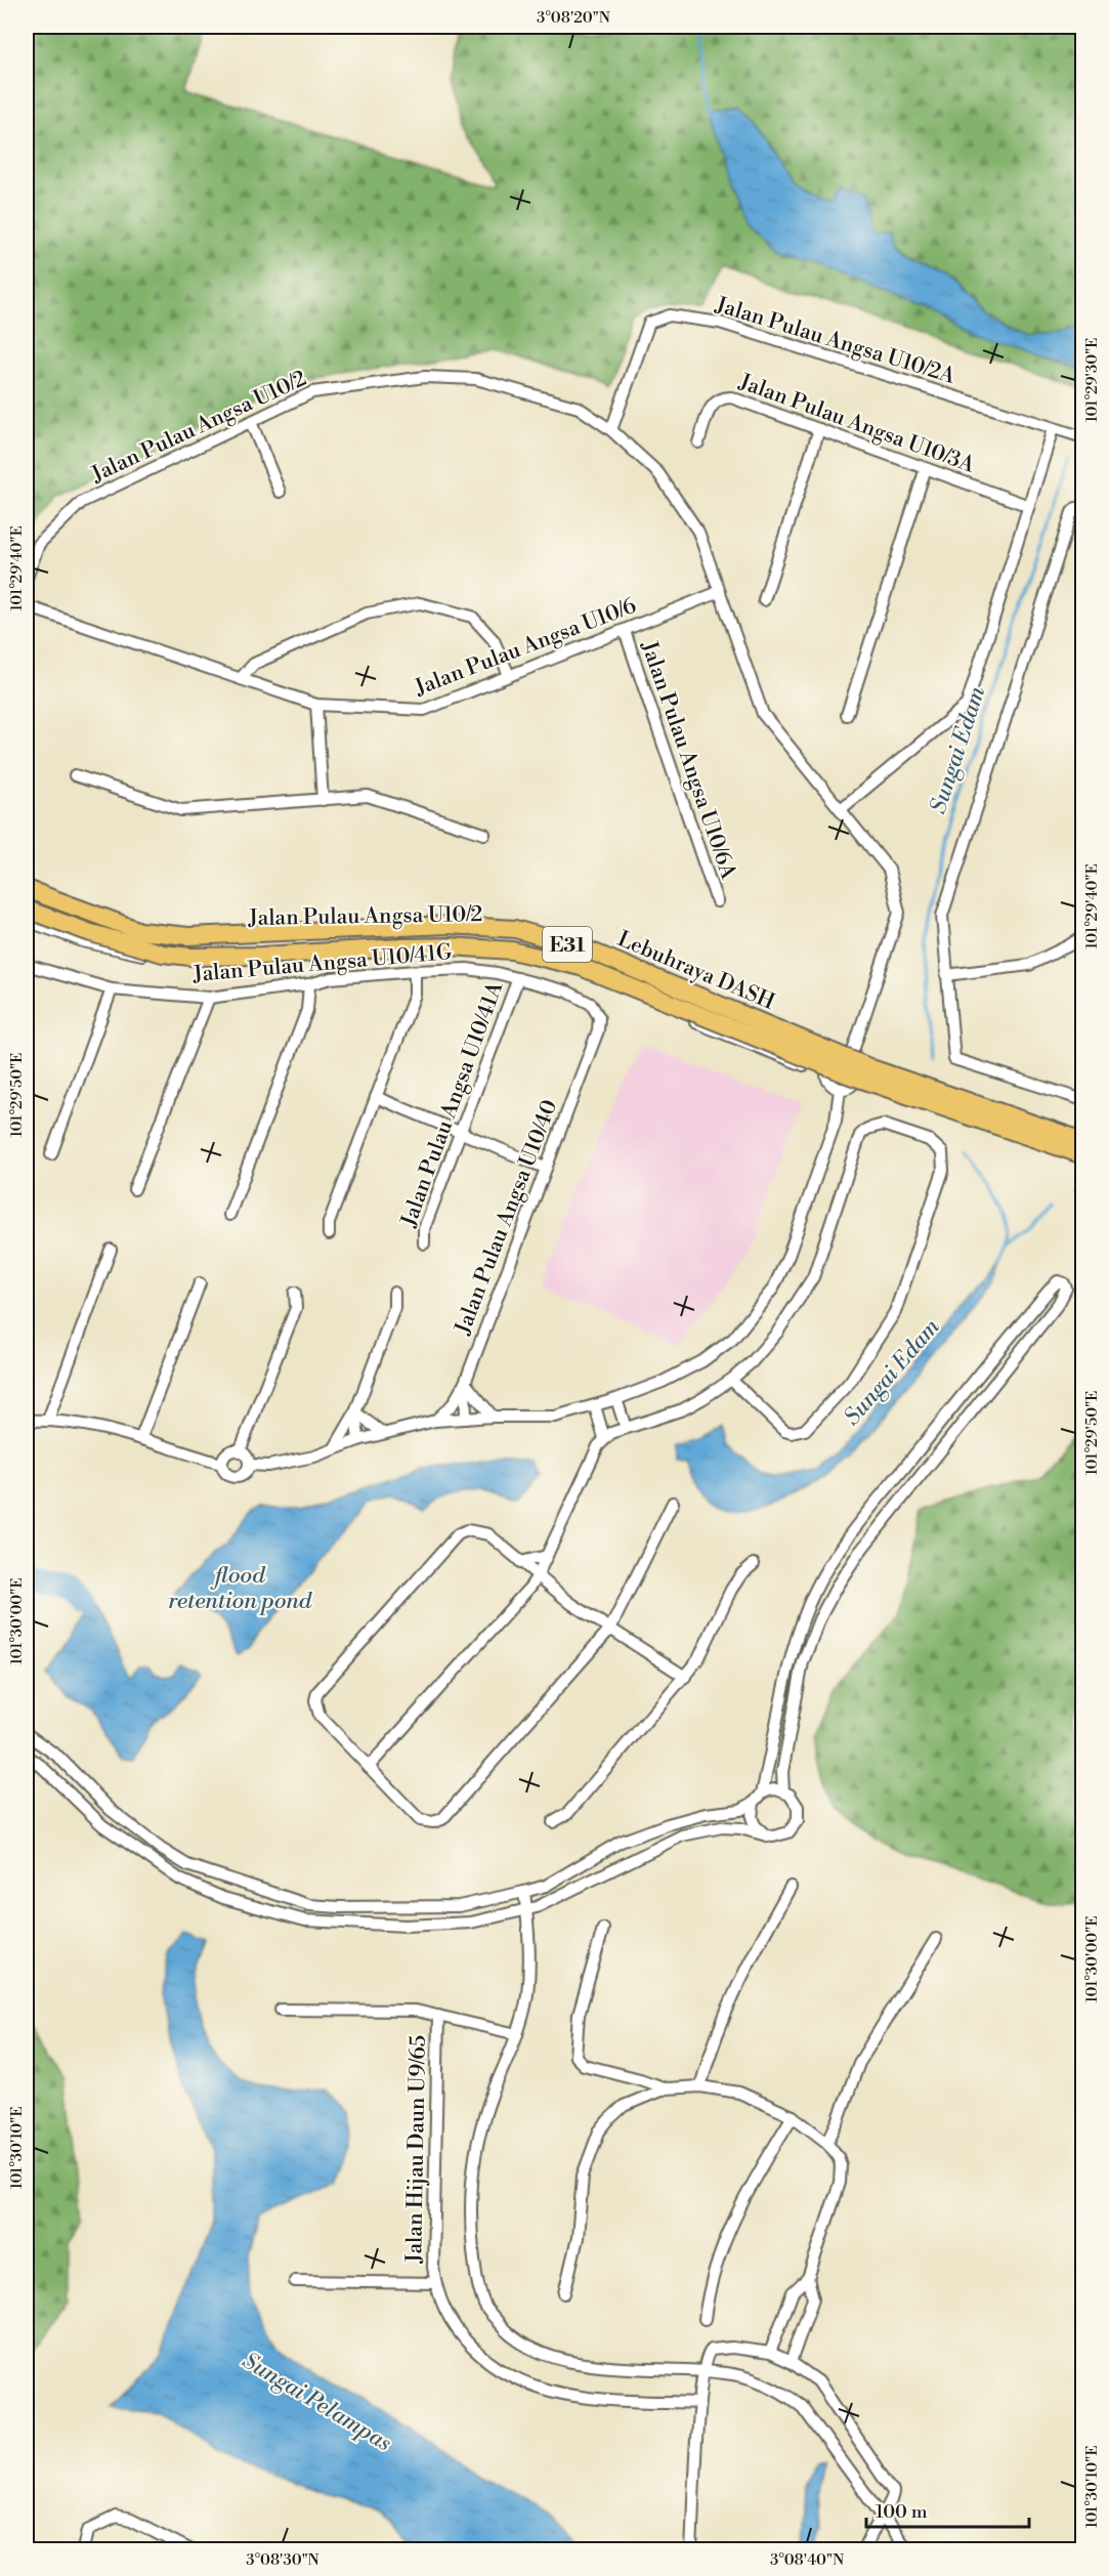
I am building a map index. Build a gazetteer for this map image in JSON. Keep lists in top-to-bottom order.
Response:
{
  "streets": {
    "highway": ["E31", "Lebuhraya DASH"],
    "street": [
      "Jalan Pulau Angsa U10/2A",
      "Jalan Pulau Angsa U10/3A",
      "Jalan Pulau Angsa U10/2",
      "Jalan Pulau Angsa U10/6",
      "Jalan Pulau Angsa U10/6A",
      "Jalan Pulau Angsa U10/41G",
      "Jalan Pulau Angsa U10/41A",
      "Jalan Pulau Angsa U10/40",
      "Jalan Hijau Daun U9/65"
    ]
  },
  "crossings": [
    ["Jalan Pulau Angsa U10/2A", "Jalan Pulau Angsa U10/2"],
    ["Jalan Pulau Angsa U10/2", "Jalan Pulau Angsa U10/6"],
    ["Jalan Pulau Angsa U10/6", "Jalan Pulau Angsa U10/6A"],
    ["Jalan Pulau Angsa U10/41G", "Jalan Pulau Angsa U10/41A"],
    ["Jalan Pulau Angsa U10/41G", "Jalan Pulau Angsa U10/40"]
  ],
  "water": ["Sungai Edam", "flood retention pond", "Sungai Pelampas"],
  "scale_bar": "100 m",
  "coordinates": [
    "3°08'20\"N",
    "101°29'30\"E",
    "101°29'40\"E",
    "101°29'50\"E",
    "101°30'00\"E",
    "101°30'10\"E",
    "3°08'30\"N",
    "3°08'40\"N"
  ]
}
